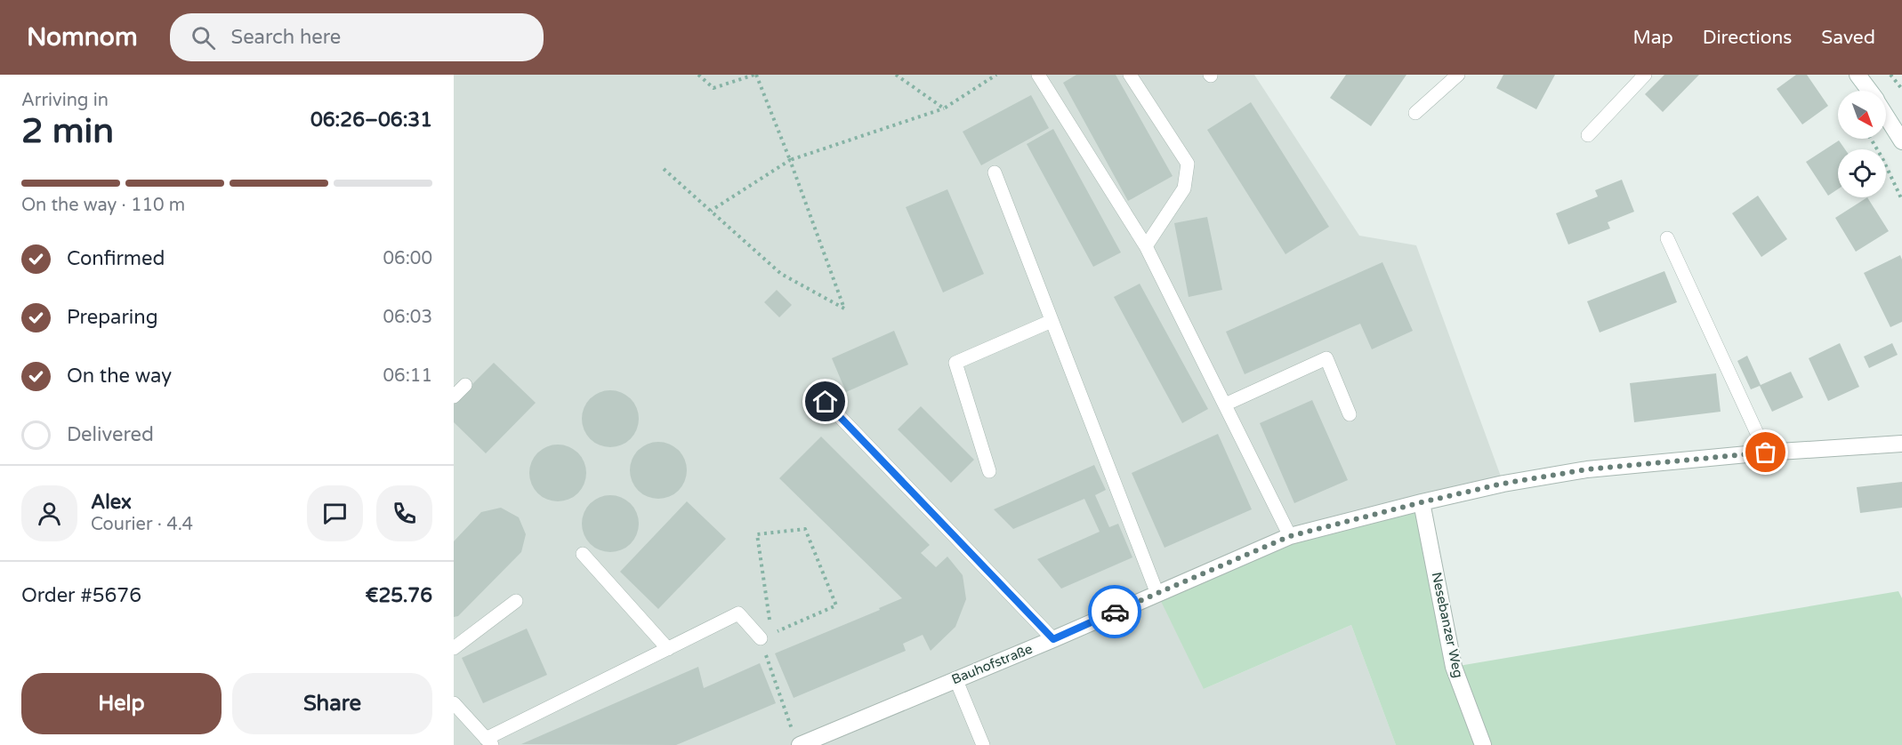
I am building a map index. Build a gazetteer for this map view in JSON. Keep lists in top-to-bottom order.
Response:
{
  "streets": {
    "street": ["Nesebanzer Weg", "Bauhofstraße"]
  },
  "crossings": [
    ["Nesebanzer Weg", "Bauhofstraße"]
  ],
  "north": "bottom right",
  "page": {
    "header": "Nomnom",
    "search": "Search here",
    "nav": ["Map", "Directions", "Saved"],
    "heading": ["2 min", "Arriving in", "06:26–06:31"],
    "panel": [
      "Alex",
      "Courier · 4.4",
      "Order #5676",
      "€25.76"
    ],
    "bar": "On the way · 110 m",
    "list": [
      ["Confirmed", "06:00"],
      ["Preparing", "06:03"],
      ["On the way", "06:11"],
      "Delivered"
    ],
    "buttons": ["Help", "Share"]
  }
}
